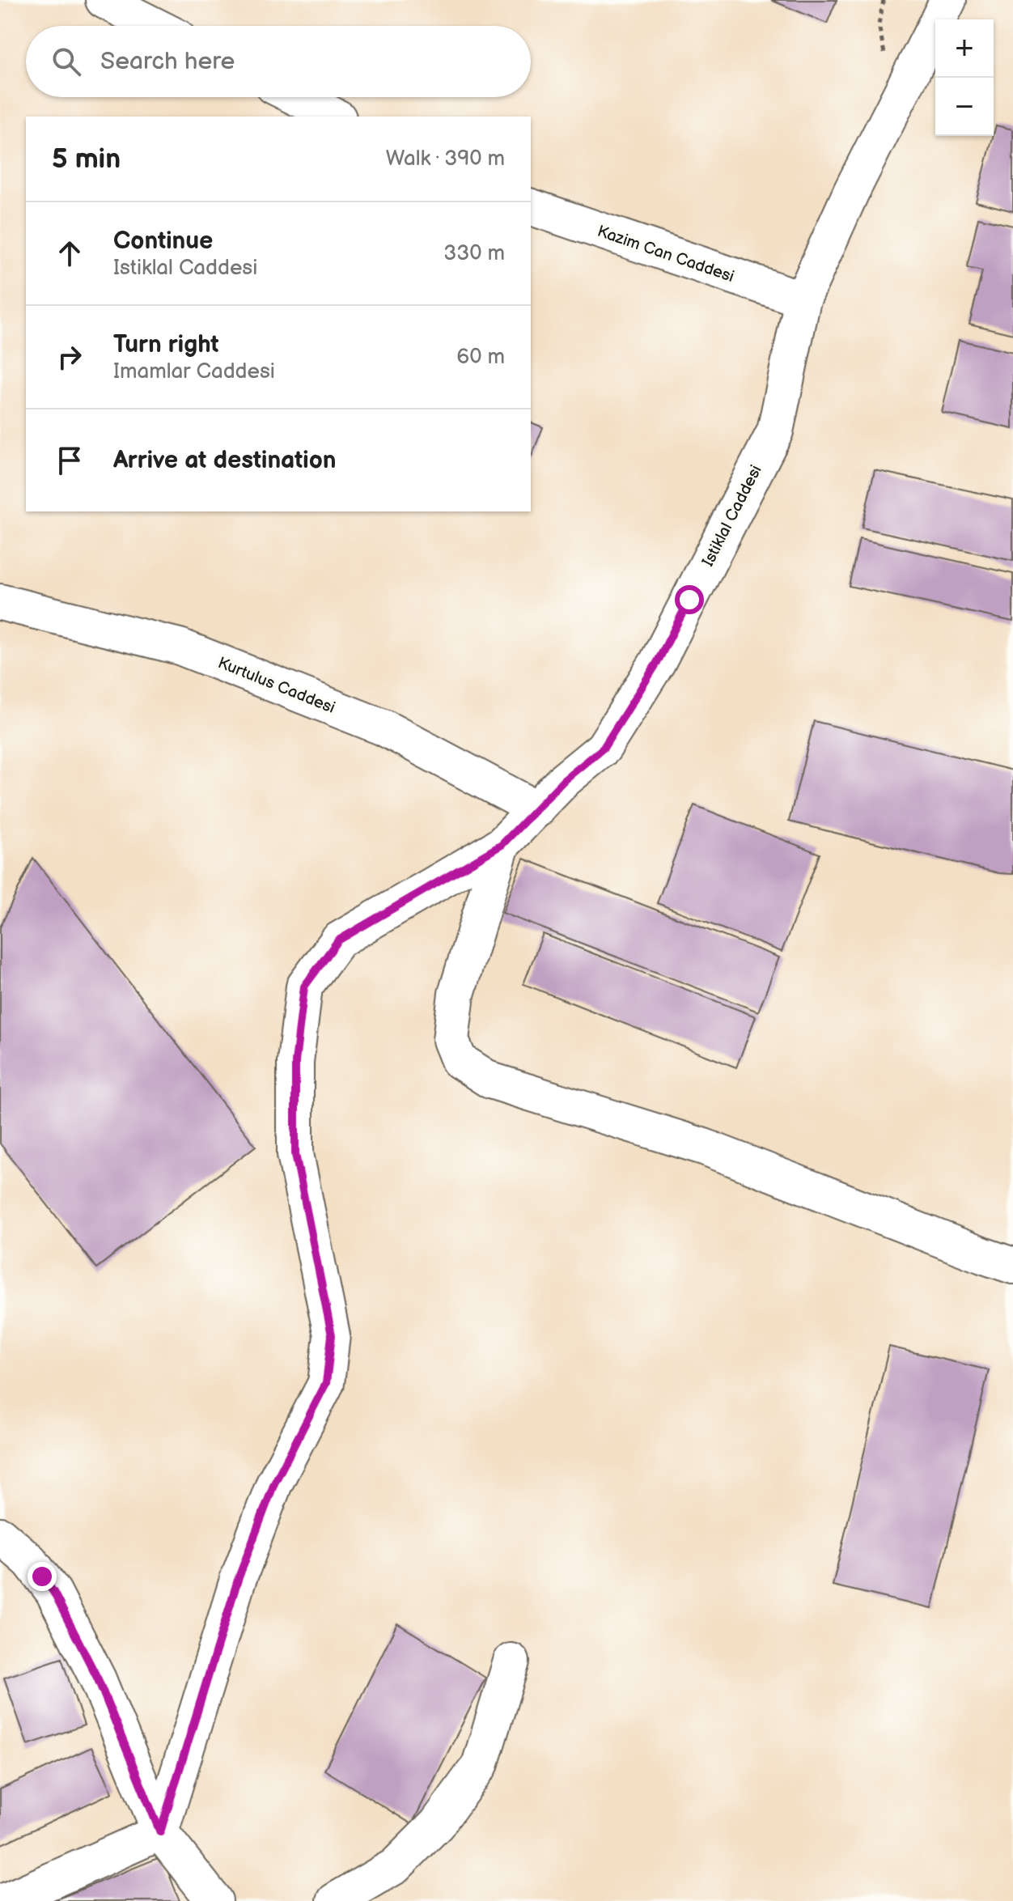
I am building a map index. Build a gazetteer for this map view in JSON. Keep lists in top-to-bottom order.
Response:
{
  "streets": {
    "street": ["Kazim Can Caddesi", "Istiklal Caddesi", "Kurtulus Caddesi"]
  },
  "crossings": [
    ["Kazim Can Caddesi", "Istiklal Caddesi"],
    ["Istiklal Caddesi", "Kurtulus Caddesi"]
  ],
  "page": {
    "map_buttons": ["+", "−"],
    "search": "Search here",
    "heading": ["5 min", "Walk · 390 m"],
    "list": [
      ["Continue", "Istiklal Caddesi", "330 m"],
      ["Turn right", "Imamlar Caddesi", "60 m"],
      "Arrive at destination"
    ]
  }
}
